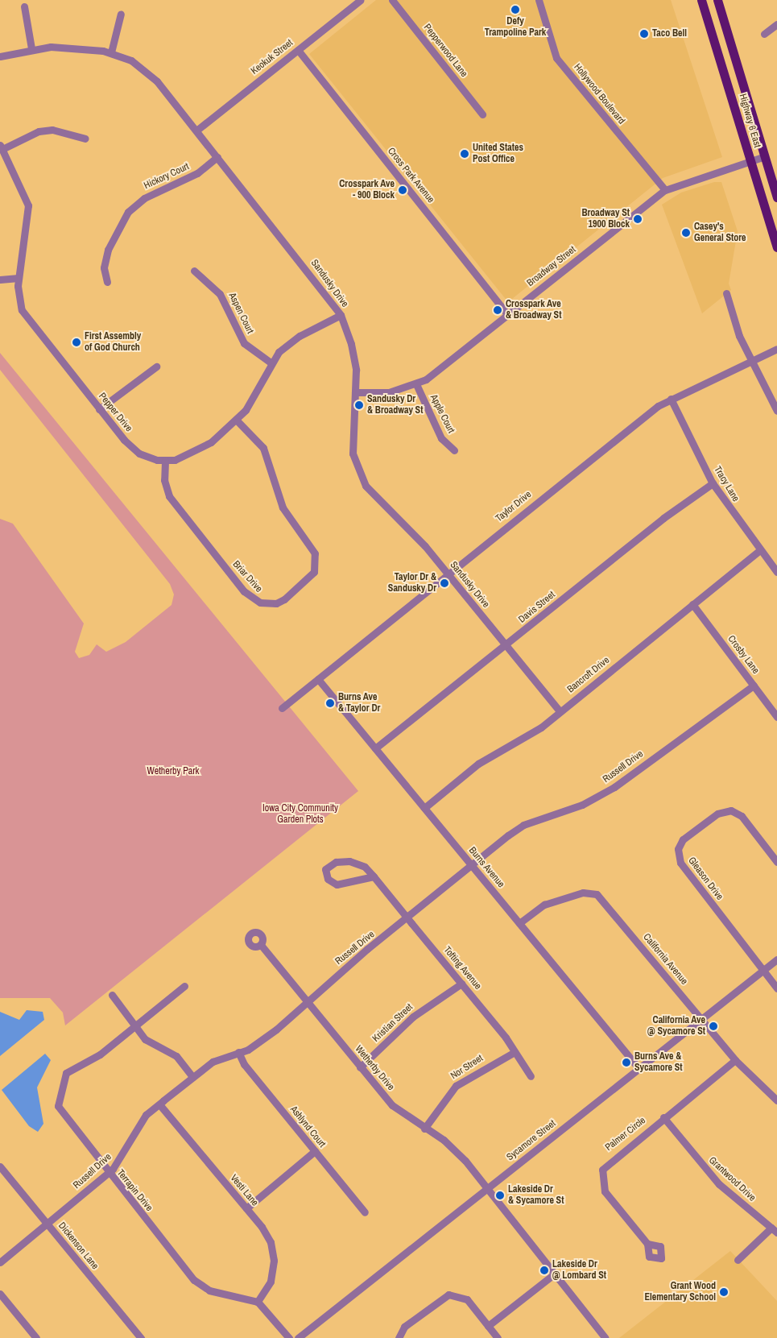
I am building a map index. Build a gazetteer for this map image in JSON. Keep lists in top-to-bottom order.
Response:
{
  "streets": {
    "main road": ["Highway 6 East"],
    "street": [
      "Pepperwood Lane",
      "Keokuk Street",
      "Hollywood Boulevard",
      "Cross Park Avenue",
      "Hickory Court",
      "Broadway Street",
      "Sandusky Drive",
      "Aspen Court",
      "Pepper Drive",
      "Apple Court",
      "Tracy Lane",
      "Taylor Drive",
      "Briar Drive",
      "Davis Street",
      "Crosby Lane",
      "Bancroft Drive",
      "Russell Drive",
      "Burns Avenue",
      "Gleason Drive",
      "California Avenue",
      "Tofting Avenue",
      "Kristian Street",
      "Nor Street",
      "Wetherby Drive",
      "Ashlynd Court",
      "Palmer Circle",
      "Sycamore Street",
      "Grantwood Drive",
      "Terrapin Drive",
      "Vesti Lane",
      "Dickenson Lane"
    ]
  },
  "crossings": [
    ["Keokuk Street", "Cross Park Avenue"],
    ["Keokuk Street", "Sandusky Drive"],
    ["Hollywood Boulevard", "Broadway Street"],
    ["Highway 6 East", "Broadway Street"],
    ["Cross Park Avenue", "Broadway Street"],
    ["Hickory Court", "Sandusky Drive"],
    ["Broadway Street", "Sandusky Drive"],
    ["Broadway Street", "Apple Court"],
    ["Sandusky Drive", "Taylor Drive"],
    ["Sandusky Drive", "Davis Street"],
    ["Sandusky Drive", "Bancroft Drive"],
    ["Pepper Drive", "Briar Drive"],
    ["Tracy Lane", "Taylor Drive"],
    ["Tracy Lane", "Davis Street"],
    ["Tracy Lane", "Bancroft Drive"],
    ["Taylor Drive", "Burns Avenue"],
    ["Davis Street", "Burns Avenue"],
    ["Crosby Lane", "Bancroft Drive"],
    ["Crosby Lane", "Russell Drive"],
    ["Bancroft Drive", "Burns Avenue"],
    ["Russell Drive", "Burns Avenue"],
    ["Russell Drive", "Tofting Avenue"],
    ["Russell Drive", "Wetherby Drive"],
    ["Russell Drive", "Ashlynd Court"],
    ["Russell Drive", "Terrapin Drive"],
    ["Russell Drive", "Vesti Lane"],
    ["Russell Drive", "Dickenson Lane"],
    ["Burns Avenue", "California Avenue"],
    ["Burns Avenue", "Sycamore Street"],
    ["Gleason Drive", "Sycamore Street"],
    ["California Avenue", "Palmer Circle"],
    ["California Avenue", "Sycamore Street"],
    ["Tofting Avenue", "Kristian Street"],
    ["Tofting Avenue", "Nor Street"],
    ["Kristian Street", "Wetherby Drive"],
    ["Nor Street", "Wetherby Drive"],
    ["Wetherby Drive", "Sycamore Street"],
    ["Palmer Circle", "Grantwood Drive"],
    ["Terrapin Drive", "Vesti Lane"]
  ],
  "parks": ["Wetherby Park", "Iowa City Community Garden Plots"],
  "places": [
    "Defy Trampoline Park",
    "Taco Bell",
    "United States Post Office",
    "Crosspark Ave - 900 Block",
    "Broadway St 1900 Block",
    "Casey's General Store",
    "Crosspark Ave & Broadway St",
    "First Assembly of God Church",
    "Sandusky Dr & Broadway St",
    "Taylor Dr & Sandusky Dr",
    "Burns Ave & Taylor Dr",
    "California Ave @ Sycamore St",
    "Burns Ave & Sycamore St",
    "Lakeside Dr & Sycamore St",
    "Lakeside Dr @ Lombard St",
    "Grant Wood Elementary School"
  ]
}
